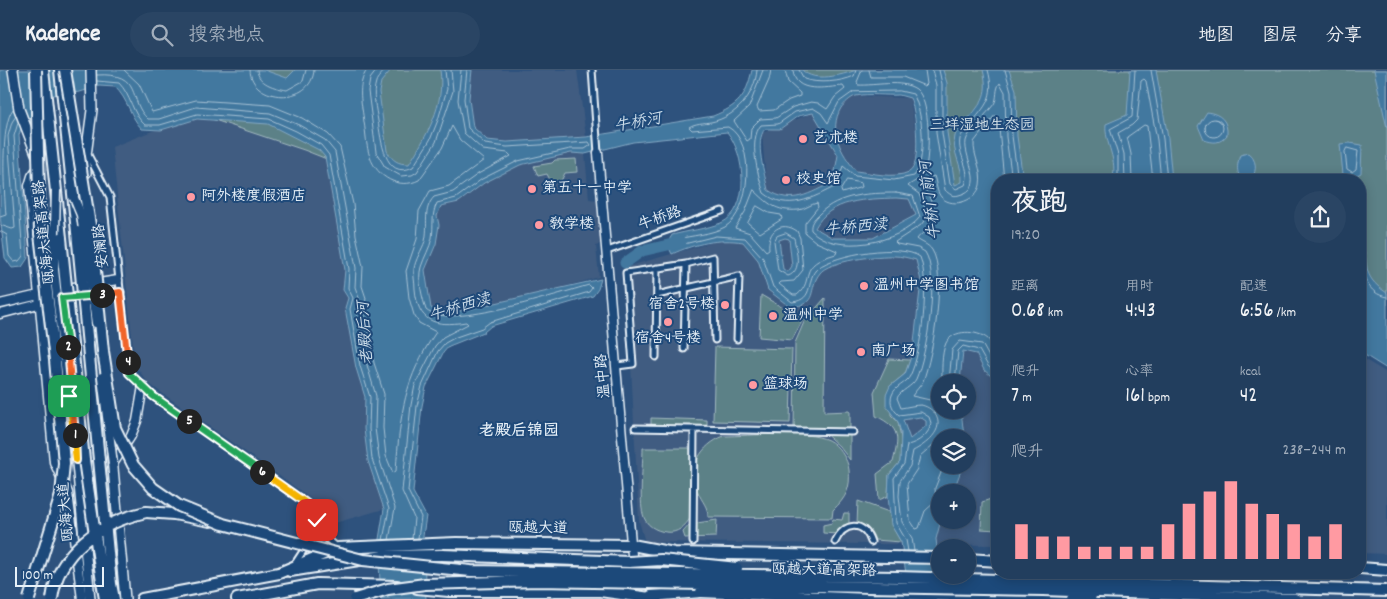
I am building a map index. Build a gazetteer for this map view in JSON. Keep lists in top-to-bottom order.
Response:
{
  "streets": {
    "highway": ["瓯海大道高架路", "瓯越大道", "瓯越大道高架路"],
    "main road": ["温中路", "瓯海大道"],
    "street": ["牛桥路", "安澜路"]
  },
  "crossings": [
    ["牛桥路", "温中路"],
    ["安澜路", "瓯越大道"],
    ["温中路", "瓯越大道"]
  ],
  "districts": ["老殿后锦园"],
  "water": [
    "牛桥河",
    "牛桥门前河",
    "牛桥西渎",
    "老殿后河"
  ],
  "parks": ["三垟湿地生态园"],
  "places": [
    "艺术楼",
    "校史馆",
    "第五十一中学",
    "阿外楼度假酒店",
    "教学楼",
    "温州中学图书馆",
    "宿舍2号楼",
    "温州中学",
    "宿舍4号楼",
    "南广场",
    "篮球场"
  ],
  "scale_bar": "100 m",
  "page": {
    "header": "Kadence",
    "search": "搜索地点",
    "nav": ["地图", "图层", "分享"],
    "heading": ["夜跑", "19:20"],
    "stats": [
      ["距离", "0.68 km"],
      ["用时", "4:43"],
      ["配速", "6:56 /km"],
      ["爬升", "7 m"],
      ["心率", "161 bpm"],
      ["kcal", "42"]
    ],
    "pins": [
      "3",
      "2",
      "4",
      "5",
      "1",
      "6"
    ],
    "map_buttons": ["+", "−"],
    "chart": ["爬升", "238–244 m"],
    "scale": "100 m"
  }
}
